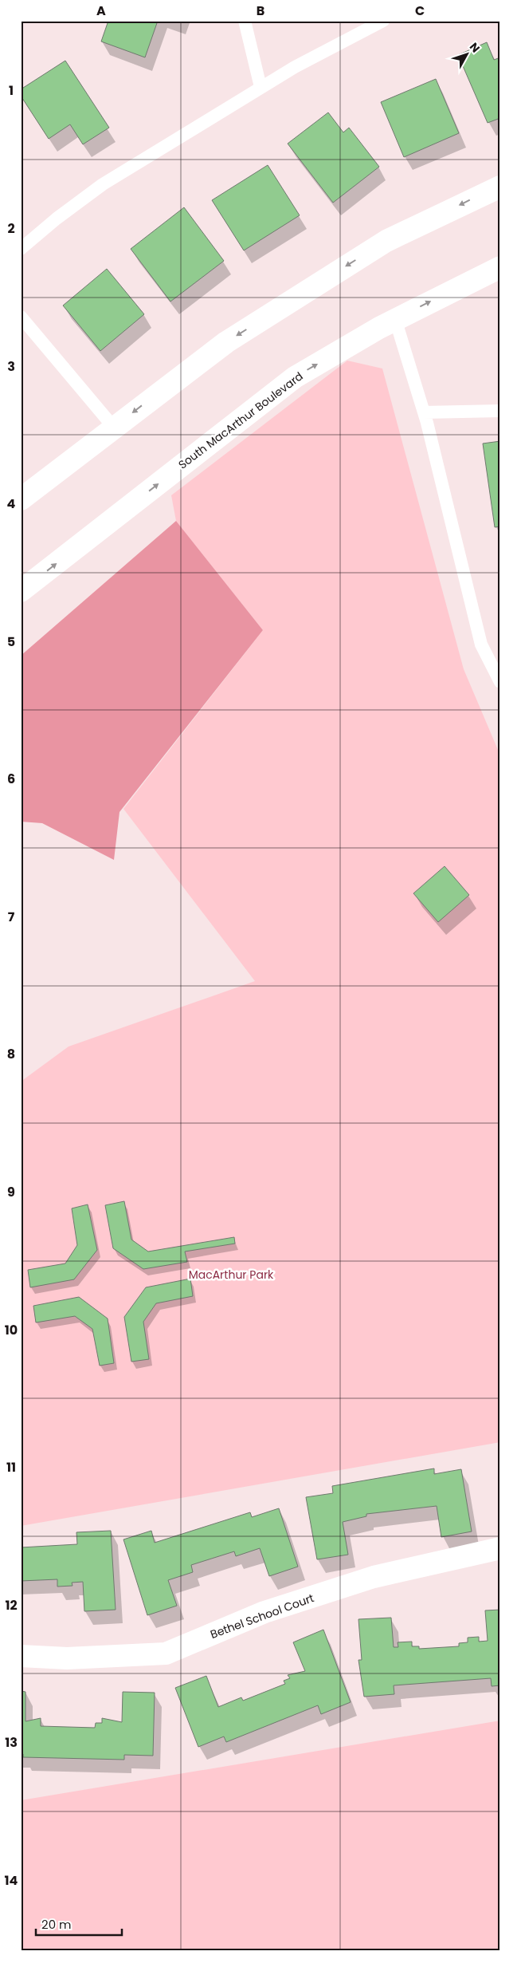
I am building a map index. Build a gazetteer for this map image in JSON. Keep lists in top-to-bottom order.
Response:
{
  "streets": {
    "main road": ["South MacArthur Boulevard", "Bethel School Court"]
  },
  "parks": ["MacArthur Park"],
  "scale_bar": "20 m",
  "north": "top right",
  "grid": {
    "columns": ["A", "B", "C"],
    "rows": [
      "1",
      "2",
      "3",
      "4",
      "5",
      "6",
      "7",
      "8",
      "9",
      "10",
      "11",
      "12",
      "13",
      "14"
    ]
  }
}
